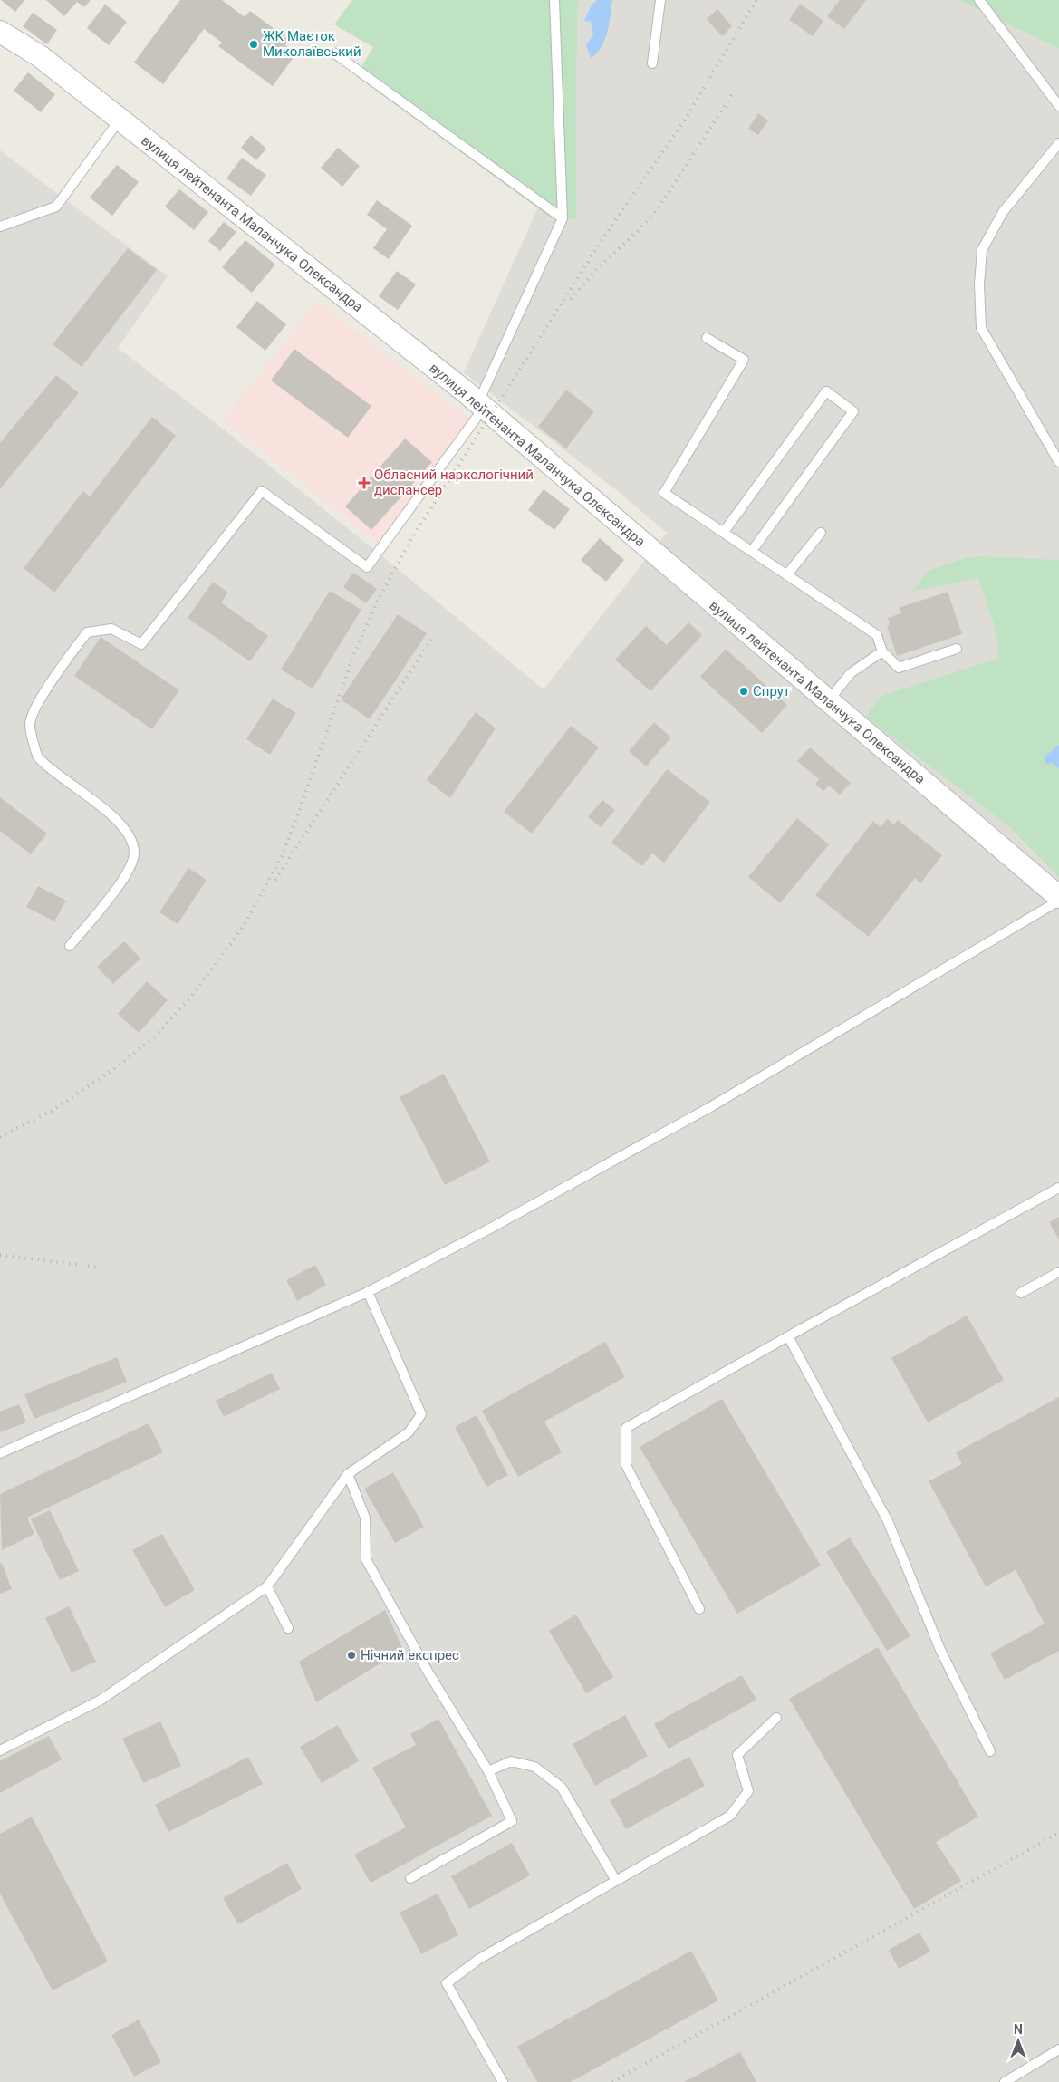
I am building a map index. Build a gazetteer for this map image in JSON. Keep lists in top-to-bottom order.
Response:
{
  "streets": {
    "street": ["вулиця лейтенанта Маланчука Олександра"]
  },
  "places": {
    "other": ["ЖК Маєток Миколаївський", "Спрут", "Нічний експрес"],
    "health": ["Обласний наркологічний диспансер"]
  },
  "north": "top"
}
